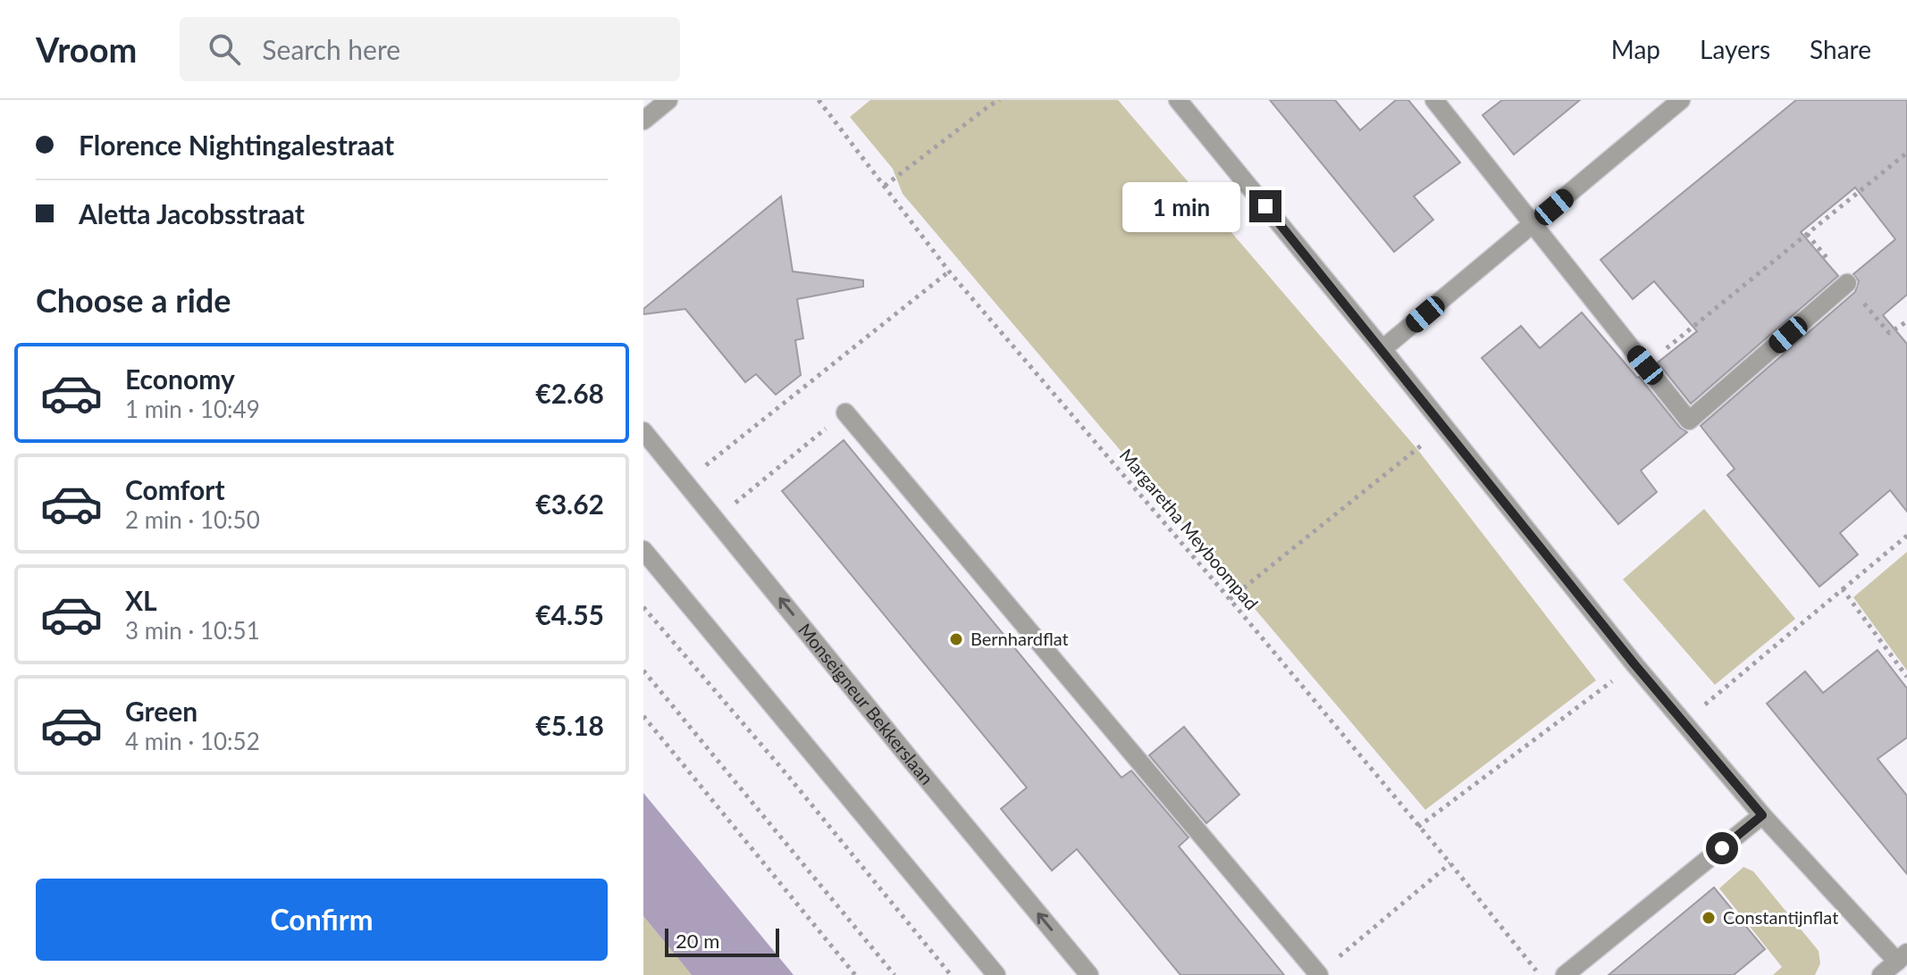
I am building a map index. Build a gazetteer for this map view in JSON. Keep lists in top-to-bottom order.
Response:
{
  "streets": {
    "street": ["Monseigneur Bekkerslaan"],
    "path": ["Margaretha Meyboompad"]
  },
  "places": ["Bernhardflat", "Constantijnflat"],
  "scale_bar": "20 m",
  "page": {
    "header": "Vroom",
    "search": "Search here",
    "nav": ["Map", "Layers", "Share"],
    "banner": ["Florence Nightingalestraat", "Aletta Jacobsstraat"],
    "bubble": "1 min",
    "heading": "Choose a ride",
    "list": [
      {
        "name": "Economy",
        "note": "1 min · 10:49",
        "value": "€2.68"
      },
      {
        "name": "Comfort",
        "note": "2 min · 10:50",
        "value": "€3.62"
      },
      {
        "name": "XL",
        "note": "3 min · 10:51",
        "value": "€4.55"
      },
      {
        "name": "Green",
        "note": "4 min · 10:52",
        "value": "€5.18"
      }
    ],
    "buttons": "Confirm",
    "scale": "20 m"
  }
}
